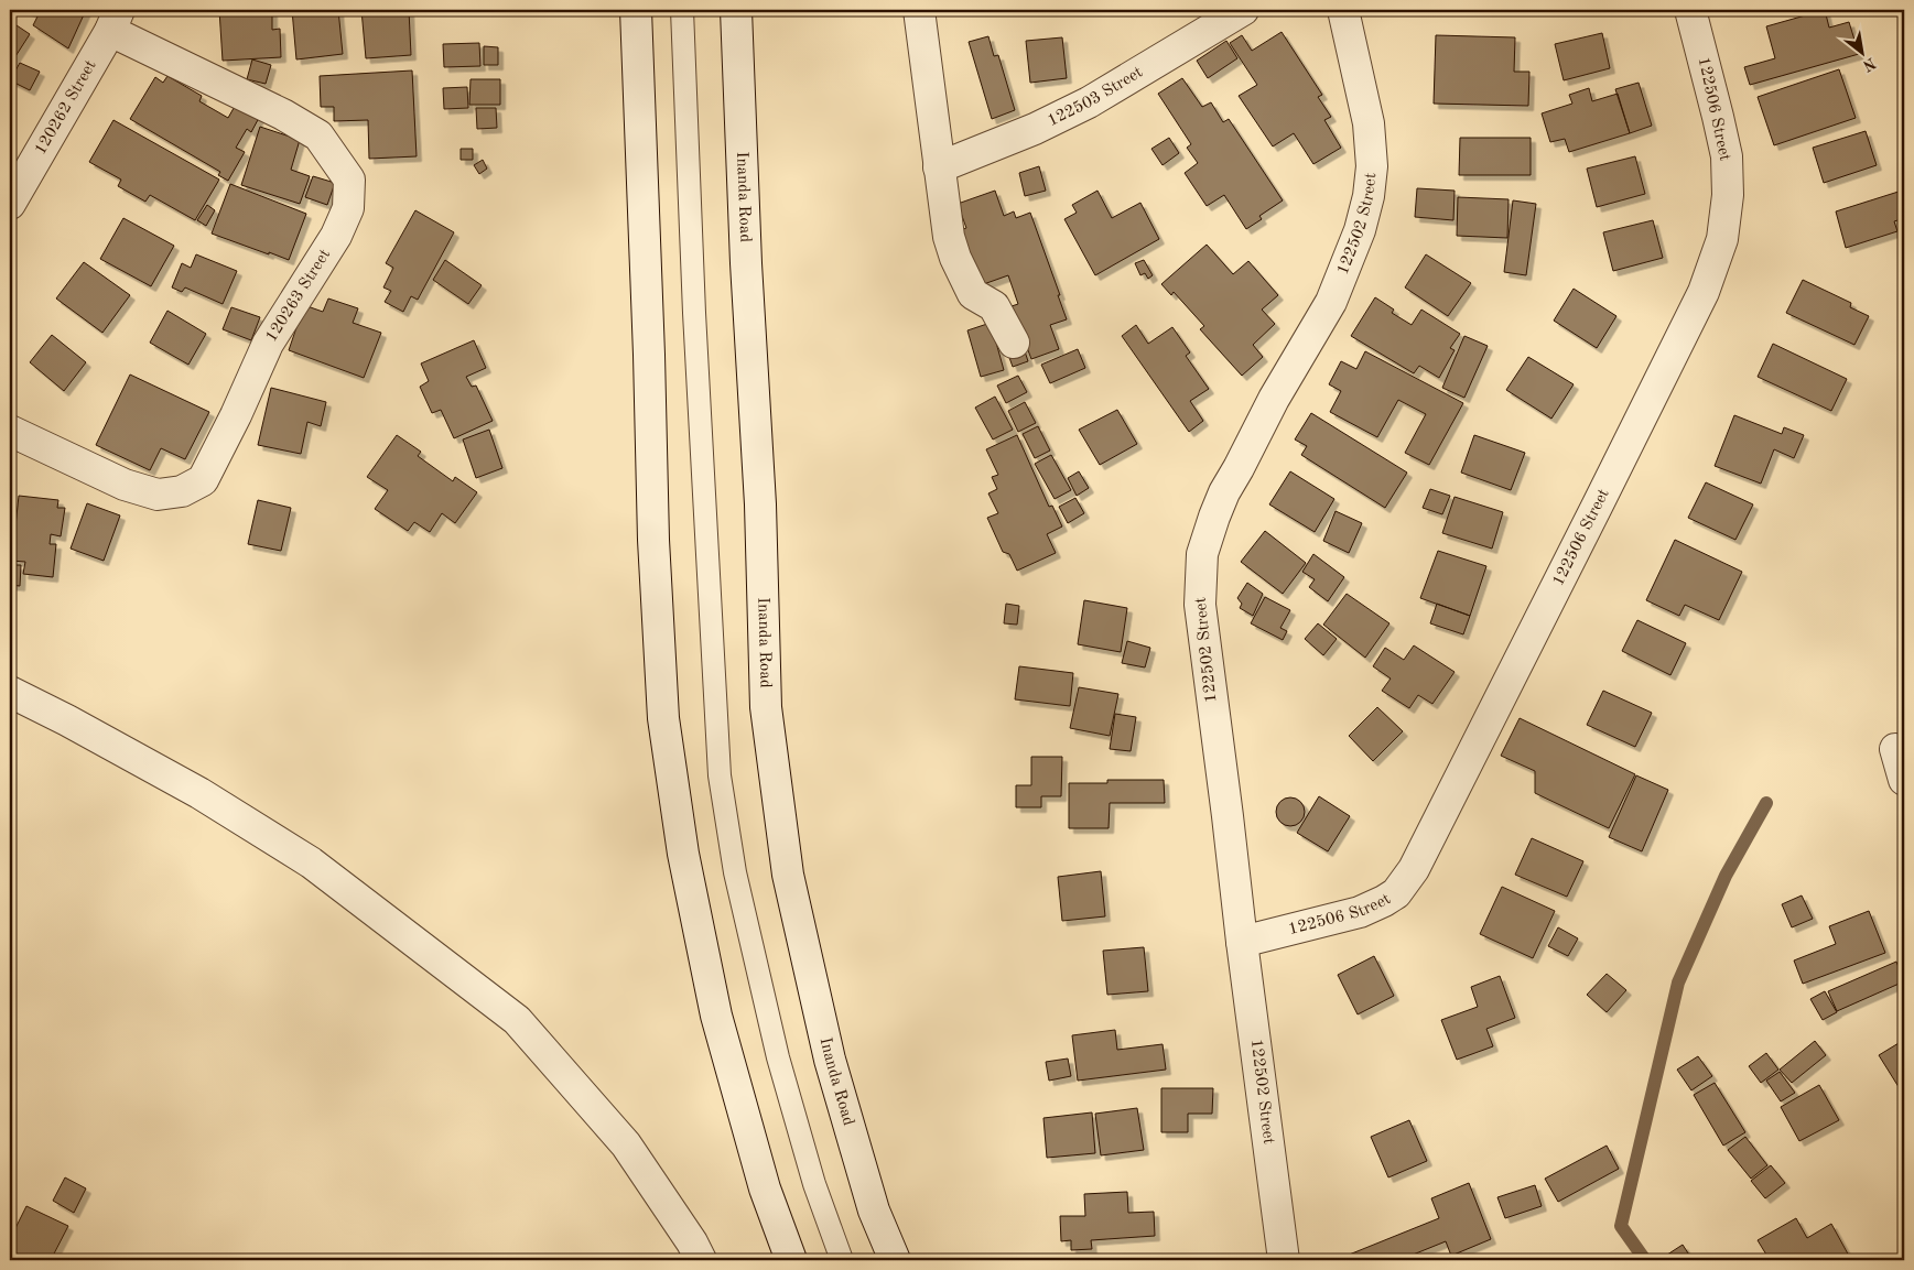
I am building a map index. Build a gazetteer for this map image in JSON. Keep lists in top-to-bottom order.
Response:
{
  "streets": {
    "street": [
      "122503 Street",
      "120262 Street",
      "122506 Street",
      "Inanda Road",
      "122502 Street",
      "120263 Street"
    ]
  },
  "crossings": [
    ["120262 Street", "120263 Street"],
    ["122506 Street", "122502 Street"]
  ],
  "north": "bottom right"
}
